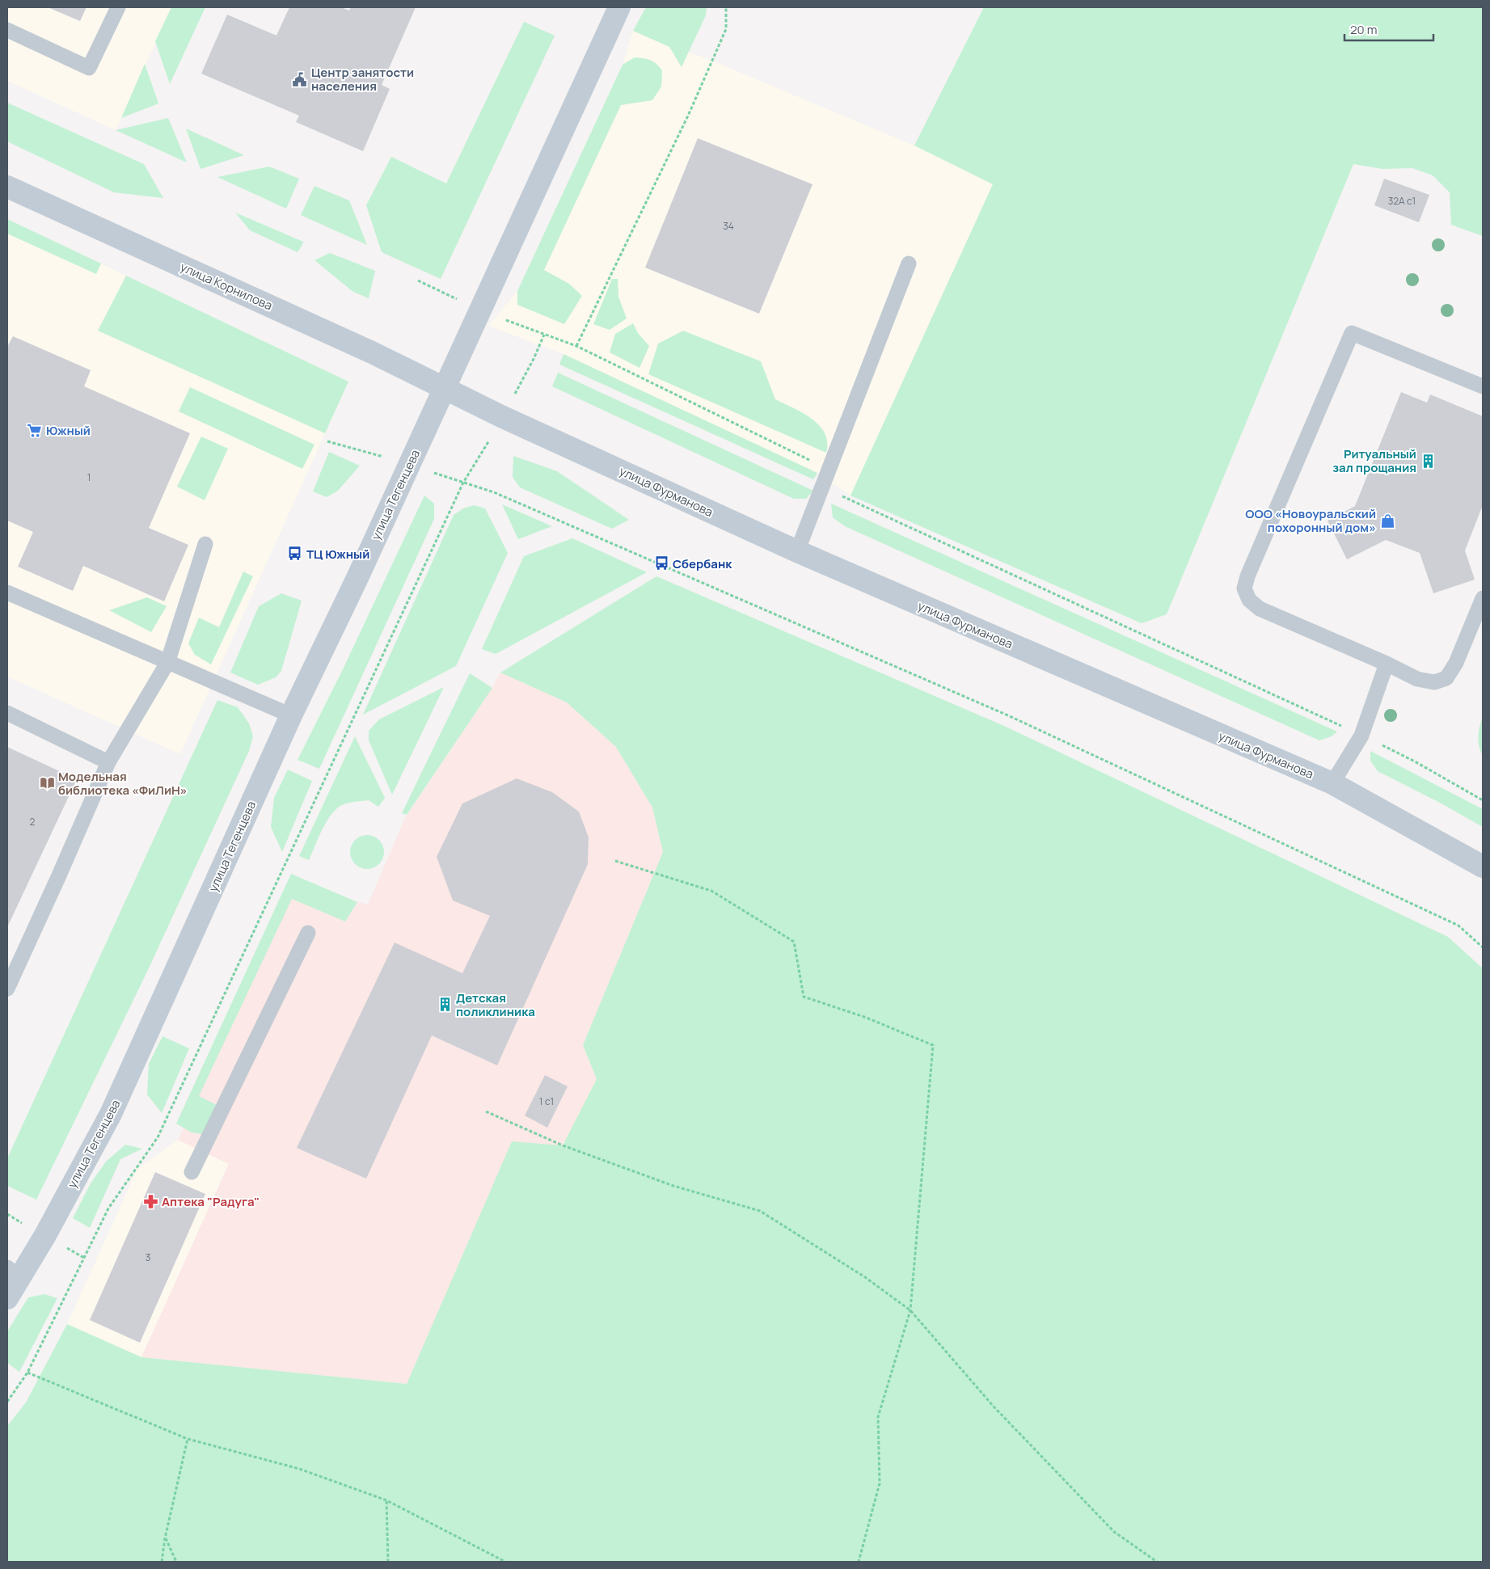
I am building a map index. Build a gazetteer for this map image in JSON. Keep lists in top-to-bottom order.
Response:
{
  "streets": {
    "main road": ["улица Корнилова", "улица Фурманова", "улица Тегенцева"]
  },
  "crossings": [
    ["улица Корнилова", "улица Фурманова"],
    ["улица Корнилова", "улица Тегенцева"],
    ["улица Фурманова", "улица Тегенцева"]
  ],
  "places": {
    "public building": ["Центр занятости населения"],
    "supermarket": ["Южный"],
    "building": ["Ритуальный зал прощания", "Детская поликлиника"],
    "shop": ["ООО «Новоуральский похоронный дом»"],
    "bus stop": ["ТЦ Южный", "Сбербанк"],
    "library": ["Модельная библиотека «ФиЛиН»"],
    "pharmacy": ["Аптека \"Радуга\""]
  },
  "house_numbers": [
    "32А с1",
    "34",
    "1",
    "2",
    "1 с1",
    "3"
  ],
  "scale_bar": "20 m"
}
